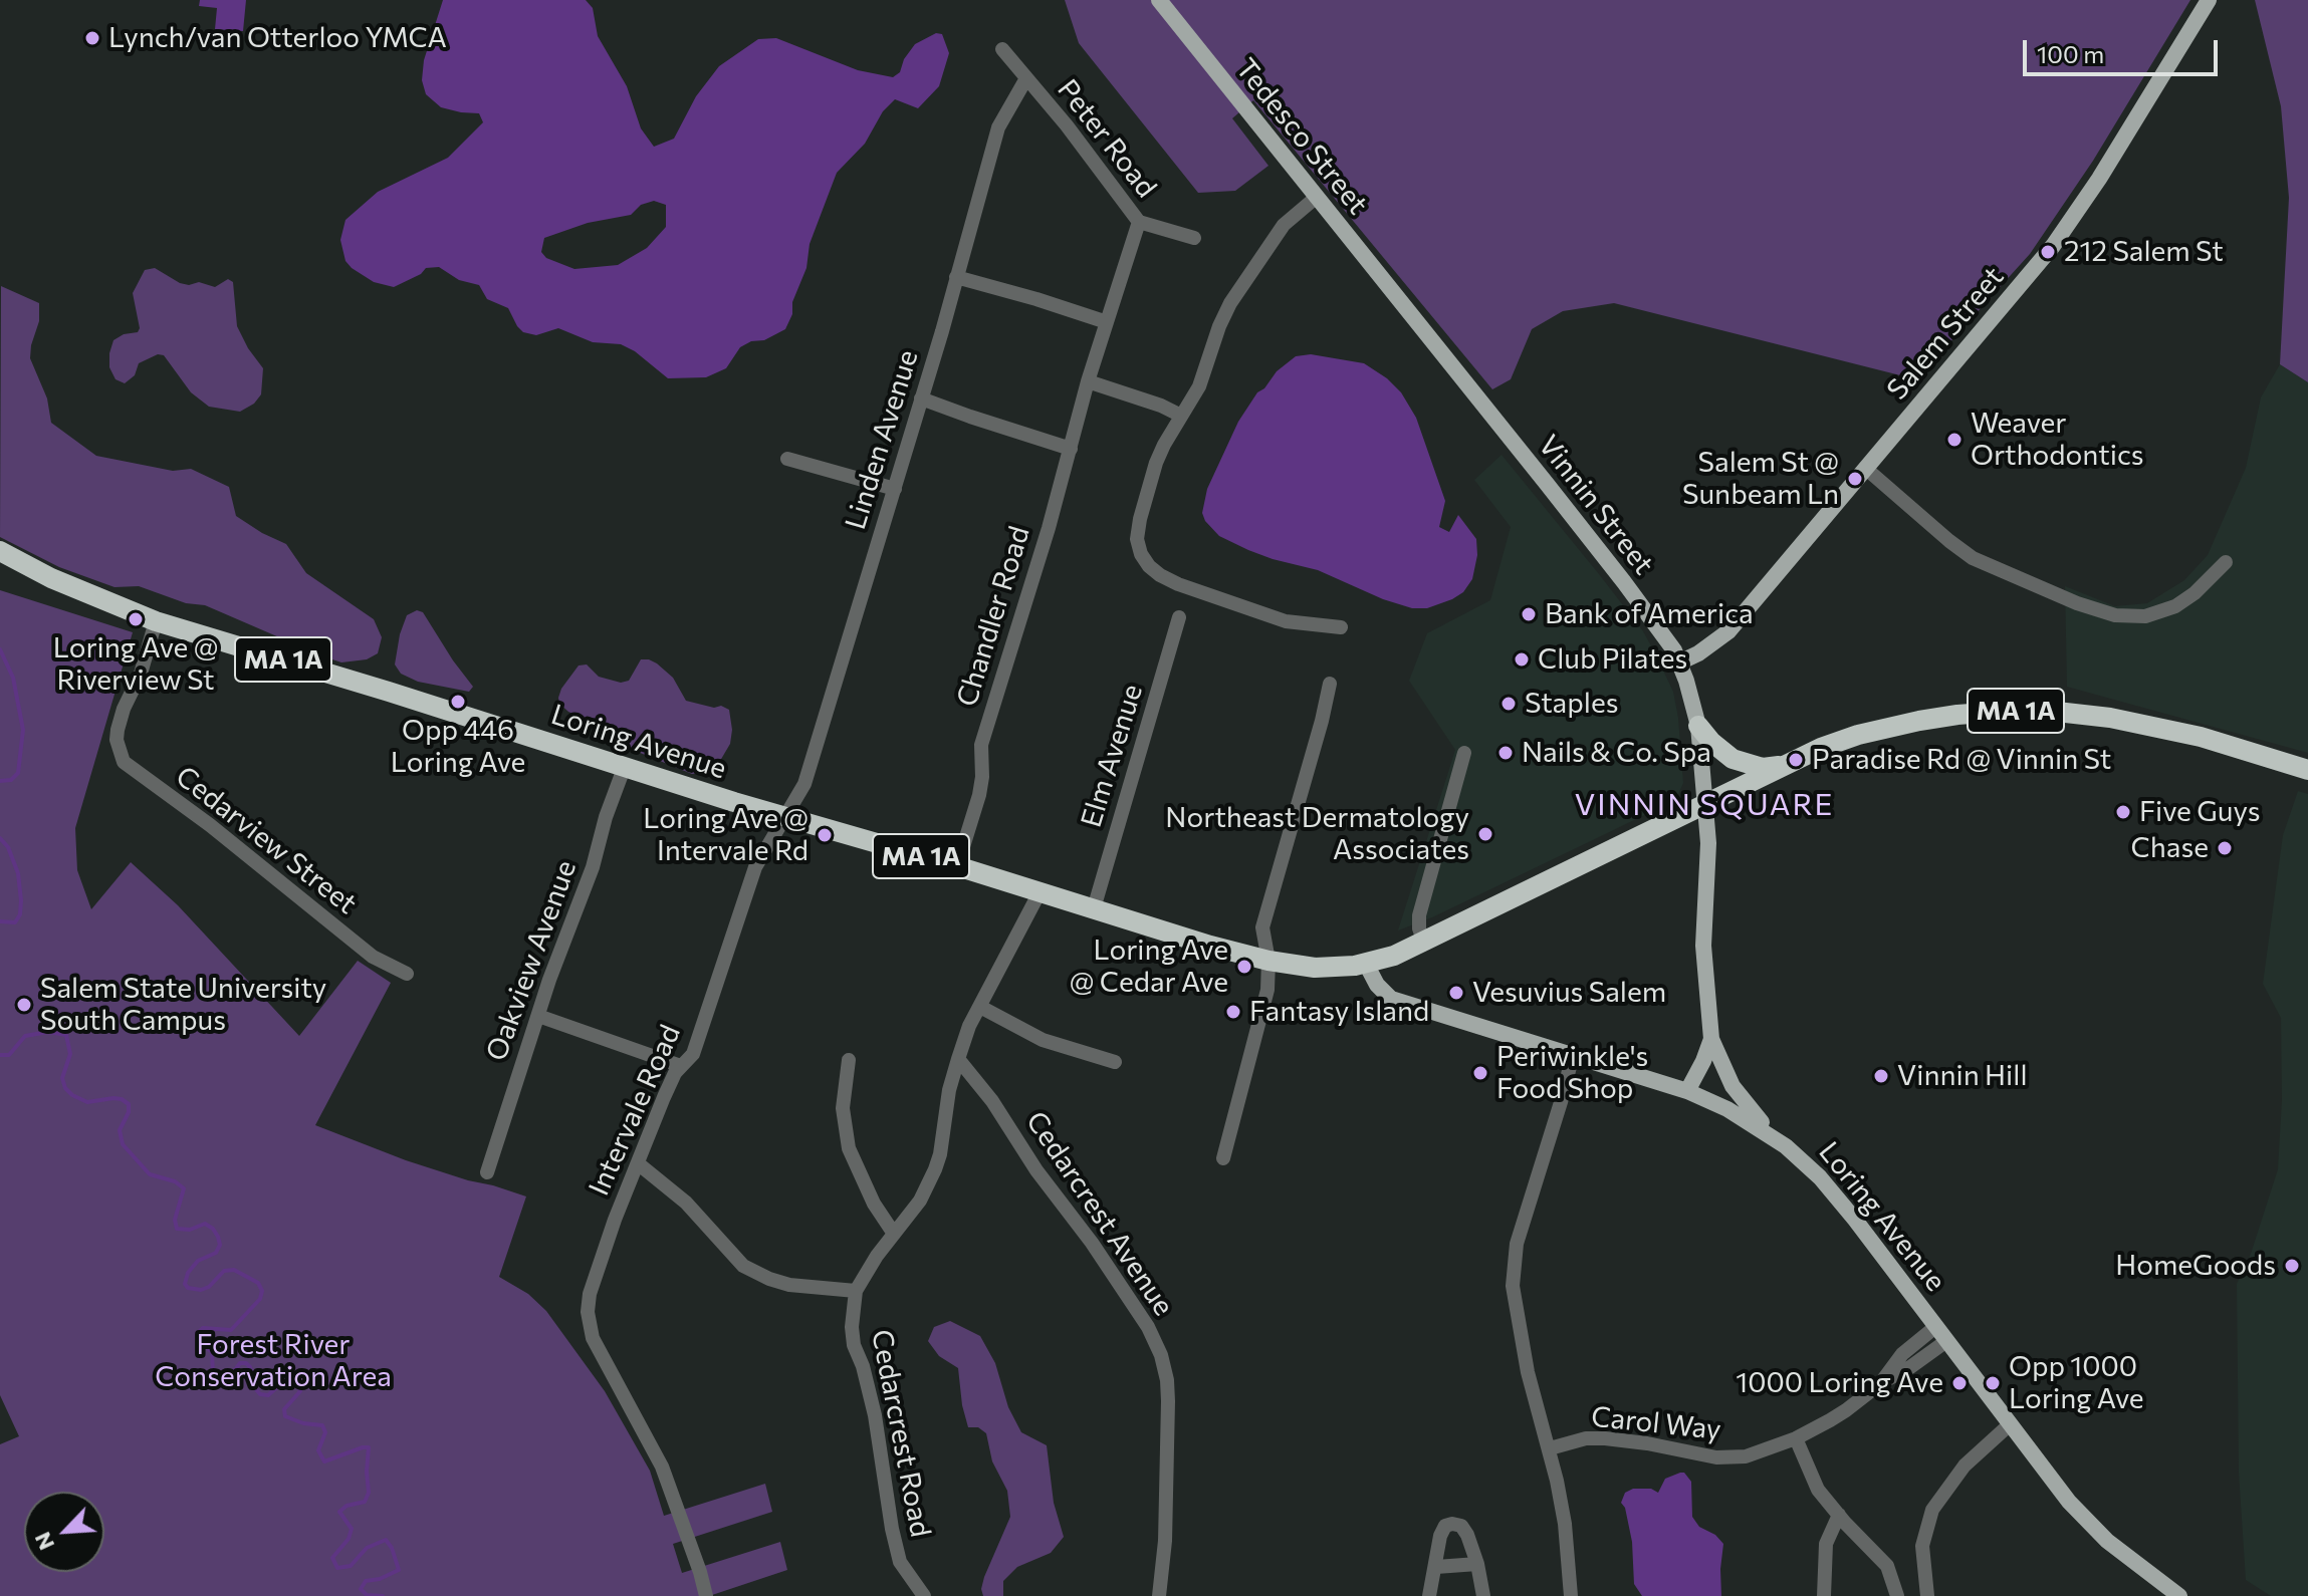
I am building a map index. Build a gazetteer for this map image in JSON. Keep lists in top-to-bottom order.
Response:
{
  "streets": {
    "highway": ["MA 1A", "Loring Avenue"],
    "main road": ["Tedesco Street", "Salem Street", "Vinnin Street"],
    "street": [
      "Peter Road",
      "Linden Avenue",
      "Chandler Road",
      "Elm Avenue",
      "Cedarview Street",
      "Oakview Avenue",
      "Intervale Road",
      "Cedarcrest Avenue",
      "Carol Way",
      "Cedarcrest Road"
    ]
  },
  "crossings": [
    ["Tedesco Street", "Vinnin Street"],
    ["Peter Road", "Linden Avenue"],
    ["Peter Road", "Chandler Road"],
    ["Salem Street", "Vinnin Street"],
    ["Linden Avenue", "Loring Avenue"],
    ["Linden Avenue", "Intervale Road"],
    ["Vinnin Street", "MA 1A"],
    ["Vinnin Street", "Loring Avenue"],
    ["Chandler Road", "Loring Avenue"],
    ["MA 1A", "Loring Avenue"],
    ["Loring Avenue", "Elm Avenue"],
    ["Loring Avenue", "Cedarview Street"],
    ["Loring Avenue", "Oakview Avenue"],
    ["Loring Avenue", "Intervale Road"],
    ["Loring Avenue", "Carol Way"],
    ["Cedarcrest Avenue", "Cedarcrest Road"]
  ],
  "districts": ["VINNIN SQUARE"],
  "parks": ["Forest River Conservation Area"],
  "places": [
    "Lynch/van Otterloo YMCA",
    "212 Salem St",
    "Weaver Orthodontics",
    "Salem St @ Sunbeam Ln",
    "Bank of America",
    "Loring Ave @ Riverview St",
    "Club Pilates",
    "Opp 446 Loring Ave",
    "Staples",
    "Nails & Co. Spa",
    "Paradise Rd @ Vinnin St",
    "Five Guys",
    "Northeast Dermatology Associates",
    "Loring Ave @ Intervale Rd",
    "Chase",
    "Loring Ave @ Cedar Ave",
    "Vesuvius Salem",
    "Salem State University South Campus",
    "Fantasy Island",
    "Periwinkle's Food Shop",
    "Vinnin Hill",
    "HomeGoods",
    "1000 Loring Ave",
    "Opp 1000 Loring Ave"
  ],
  "scale_bar": "100 m",
  "north": "bottom left"
}
